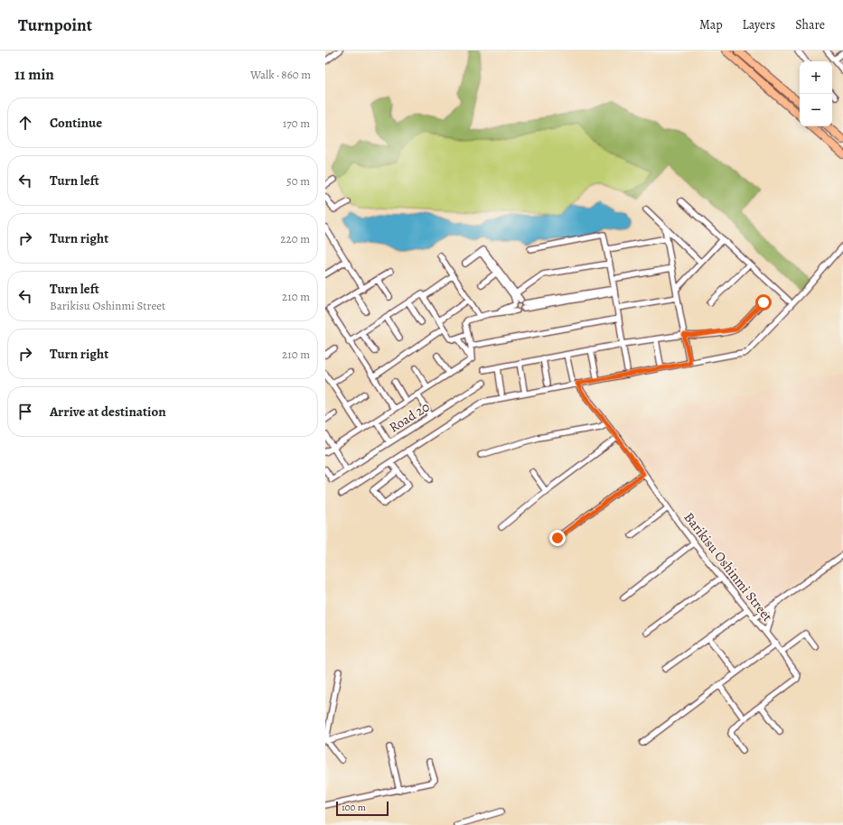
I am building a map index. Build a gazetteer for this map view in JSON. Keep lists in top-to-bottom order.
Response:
{
  "streets": {
    "street": ["Road 20", "Barikisu Oshinmi Street"]
  },
  "scale_bar": "100 m",
  "page": {
    "header": "Turnpoint",
    "nav": ["Map", "Layers", "Share"],
    "heading": ["11 min", "Walk · 860 m"],
    "map_buttons": ["+", "−"],
    "list": [
      ["Continue", "170 m"],
      ["Turn left", "50 m"],
      ["Turn right", "220 m"],
      ["Turn left", "Barikisu Oshinmi Street", "210 m"],
      ["Turn right", "210 m"],
      "Arrive at destination"
    ],
    "scale": "100 m"
  }
}
